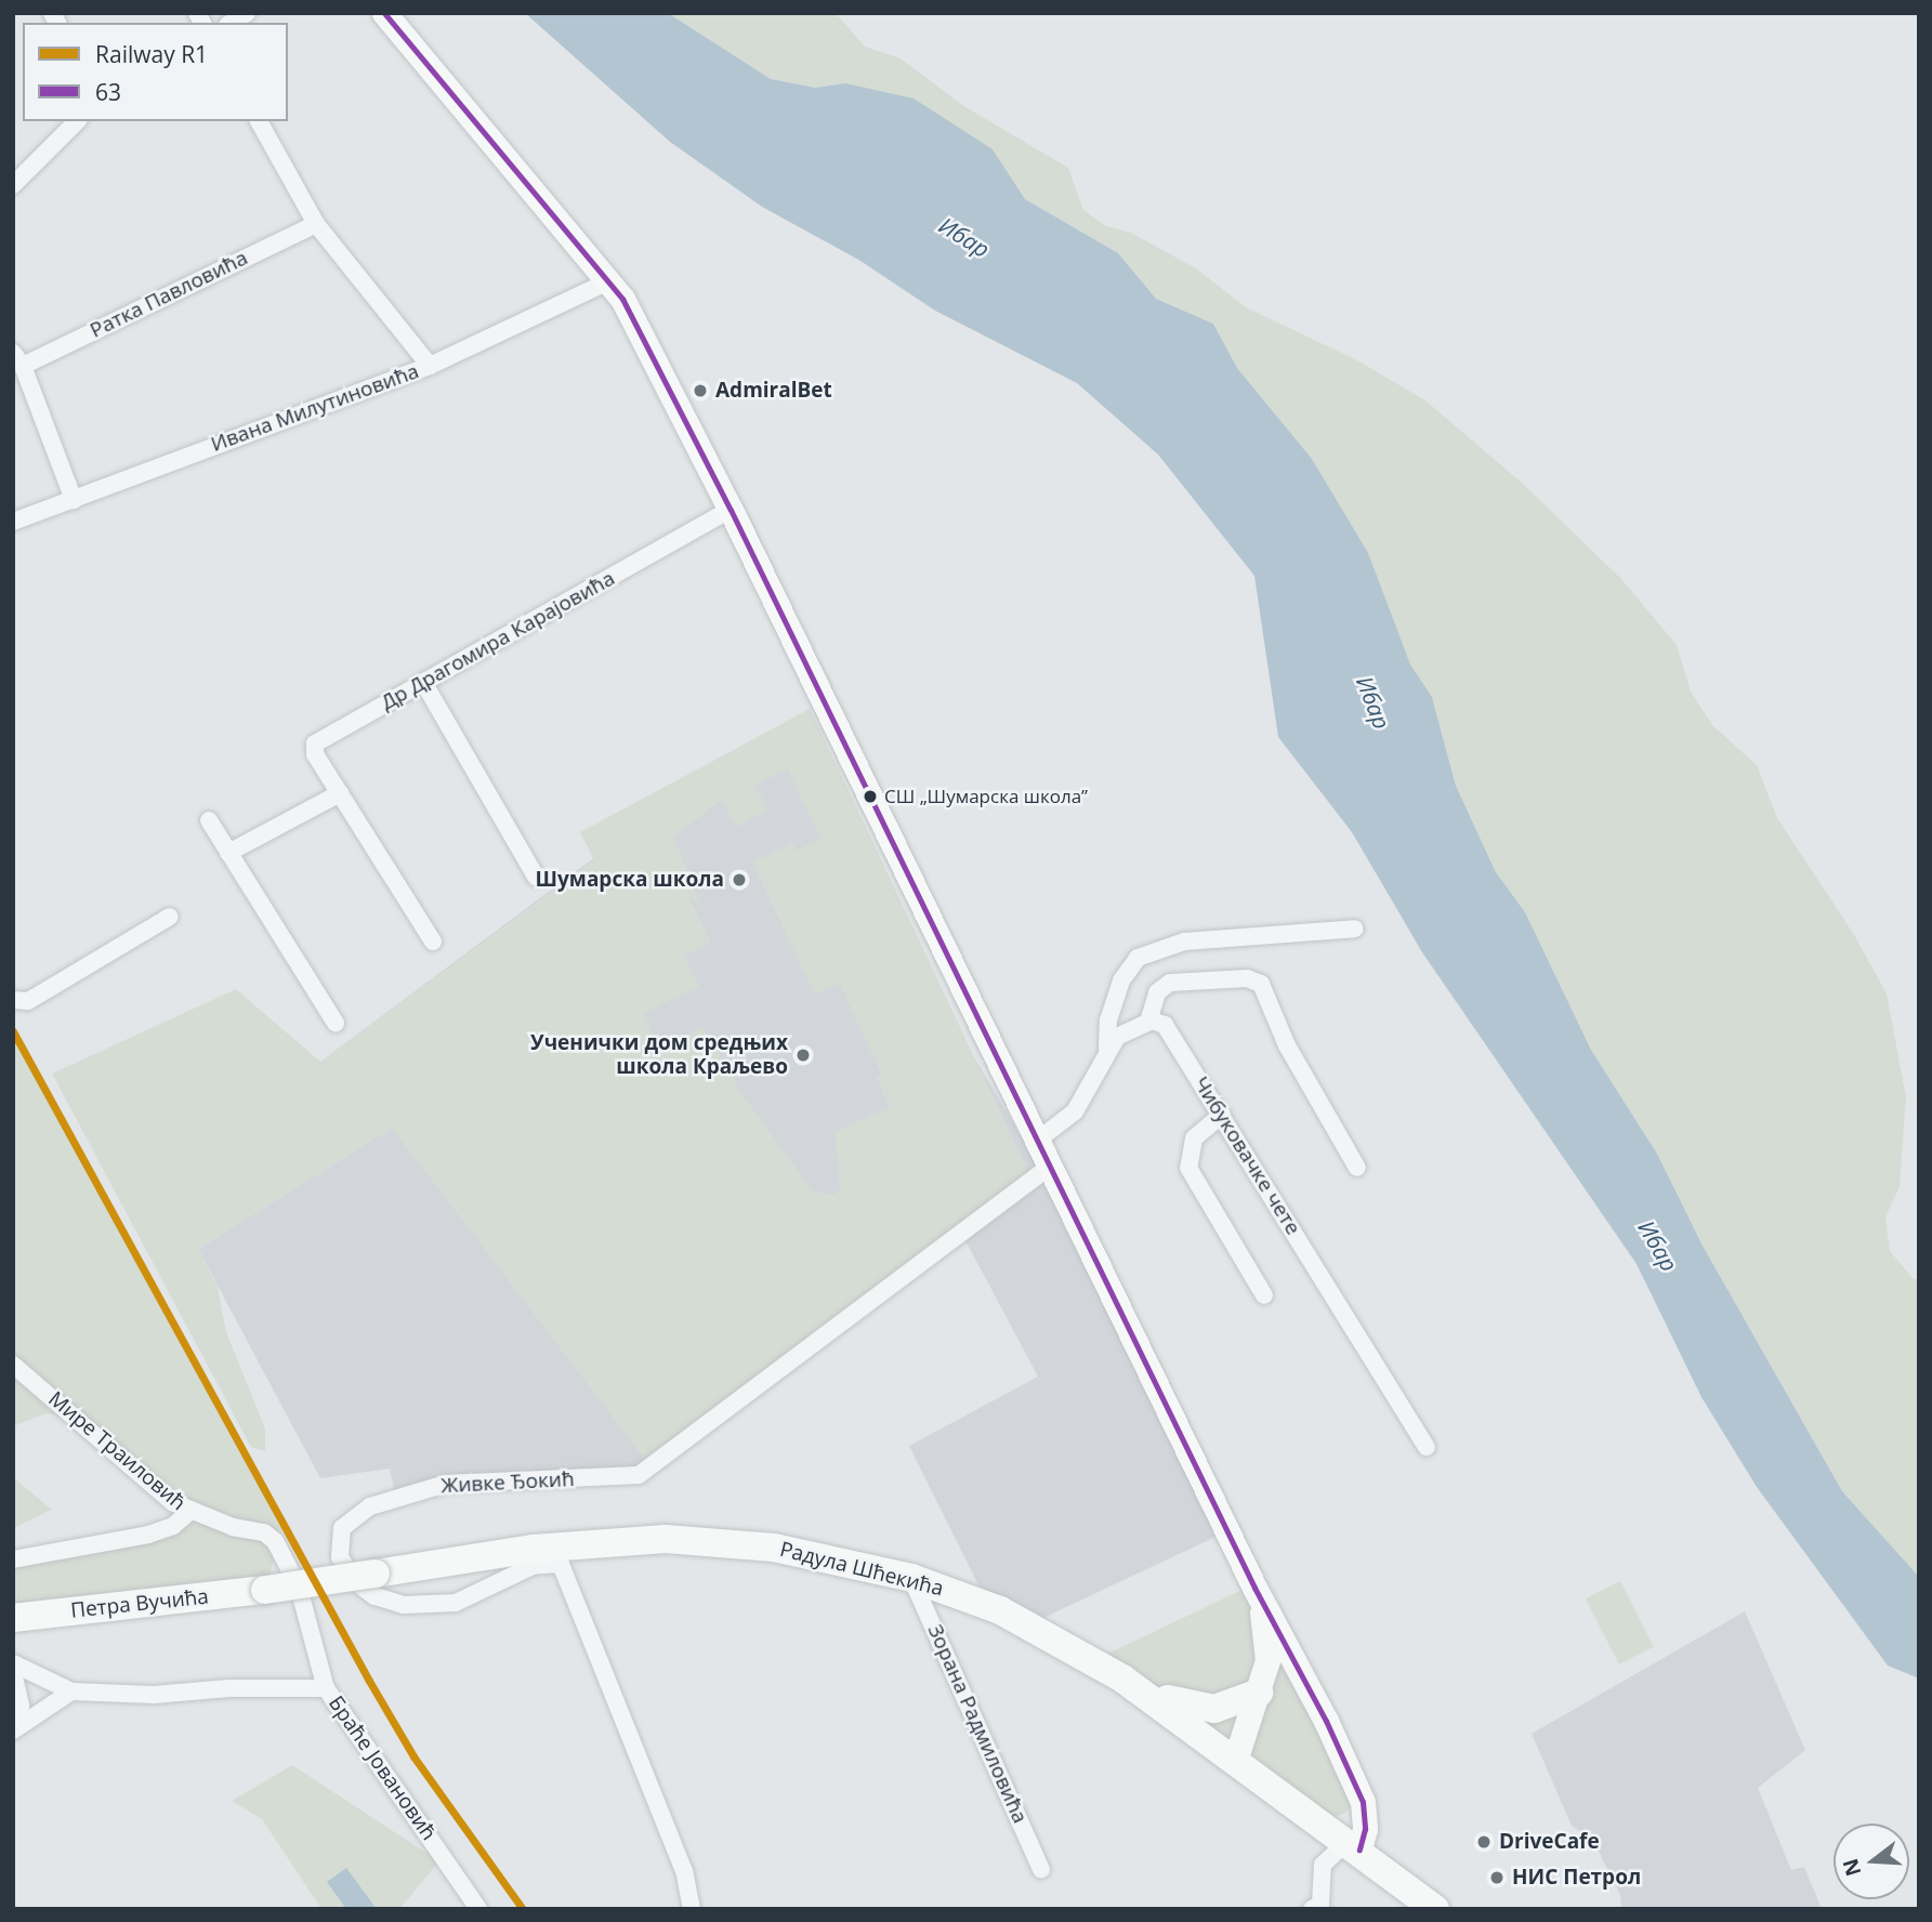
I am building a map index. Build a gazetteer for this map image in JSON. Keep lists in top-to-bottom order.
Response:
{
  "streets": {
    "main road": ["Радула Шћекића", "Петра Вучића"],
    "street": [
      "Ратка Павловића",
      "Ивана Милутиновића",
      "Др Драгомира Карајовића",
      "Чибуковачке чете",
      "Мире Траиловић",
      "Живке Ђокић",
      "Зорана Радмиловића",
      "Браће Јовановић"
    ]
  },
  "crossings": [
    ["Мире Траиловић", "Браће Јовановић"],
    ["Радула Шћекића", "Петра Вучића"],
    ["Радула Шћекића", "Зорана Радмиловића"]
  ],
  "water": ["Ибар"],
  "places": [
    "AdmiralBet",
    "СШ „Шумарска школа”",
    "Шумарска школа",
    "Ученички дом средњих школа Краљево",
    "DriveCafe",
    "НИС Петрол"
  ],
  "lines": ["transit line 63", "rail line R1"],
  "legend": ["Railway R1", "63"],
  "north": "left"
}
